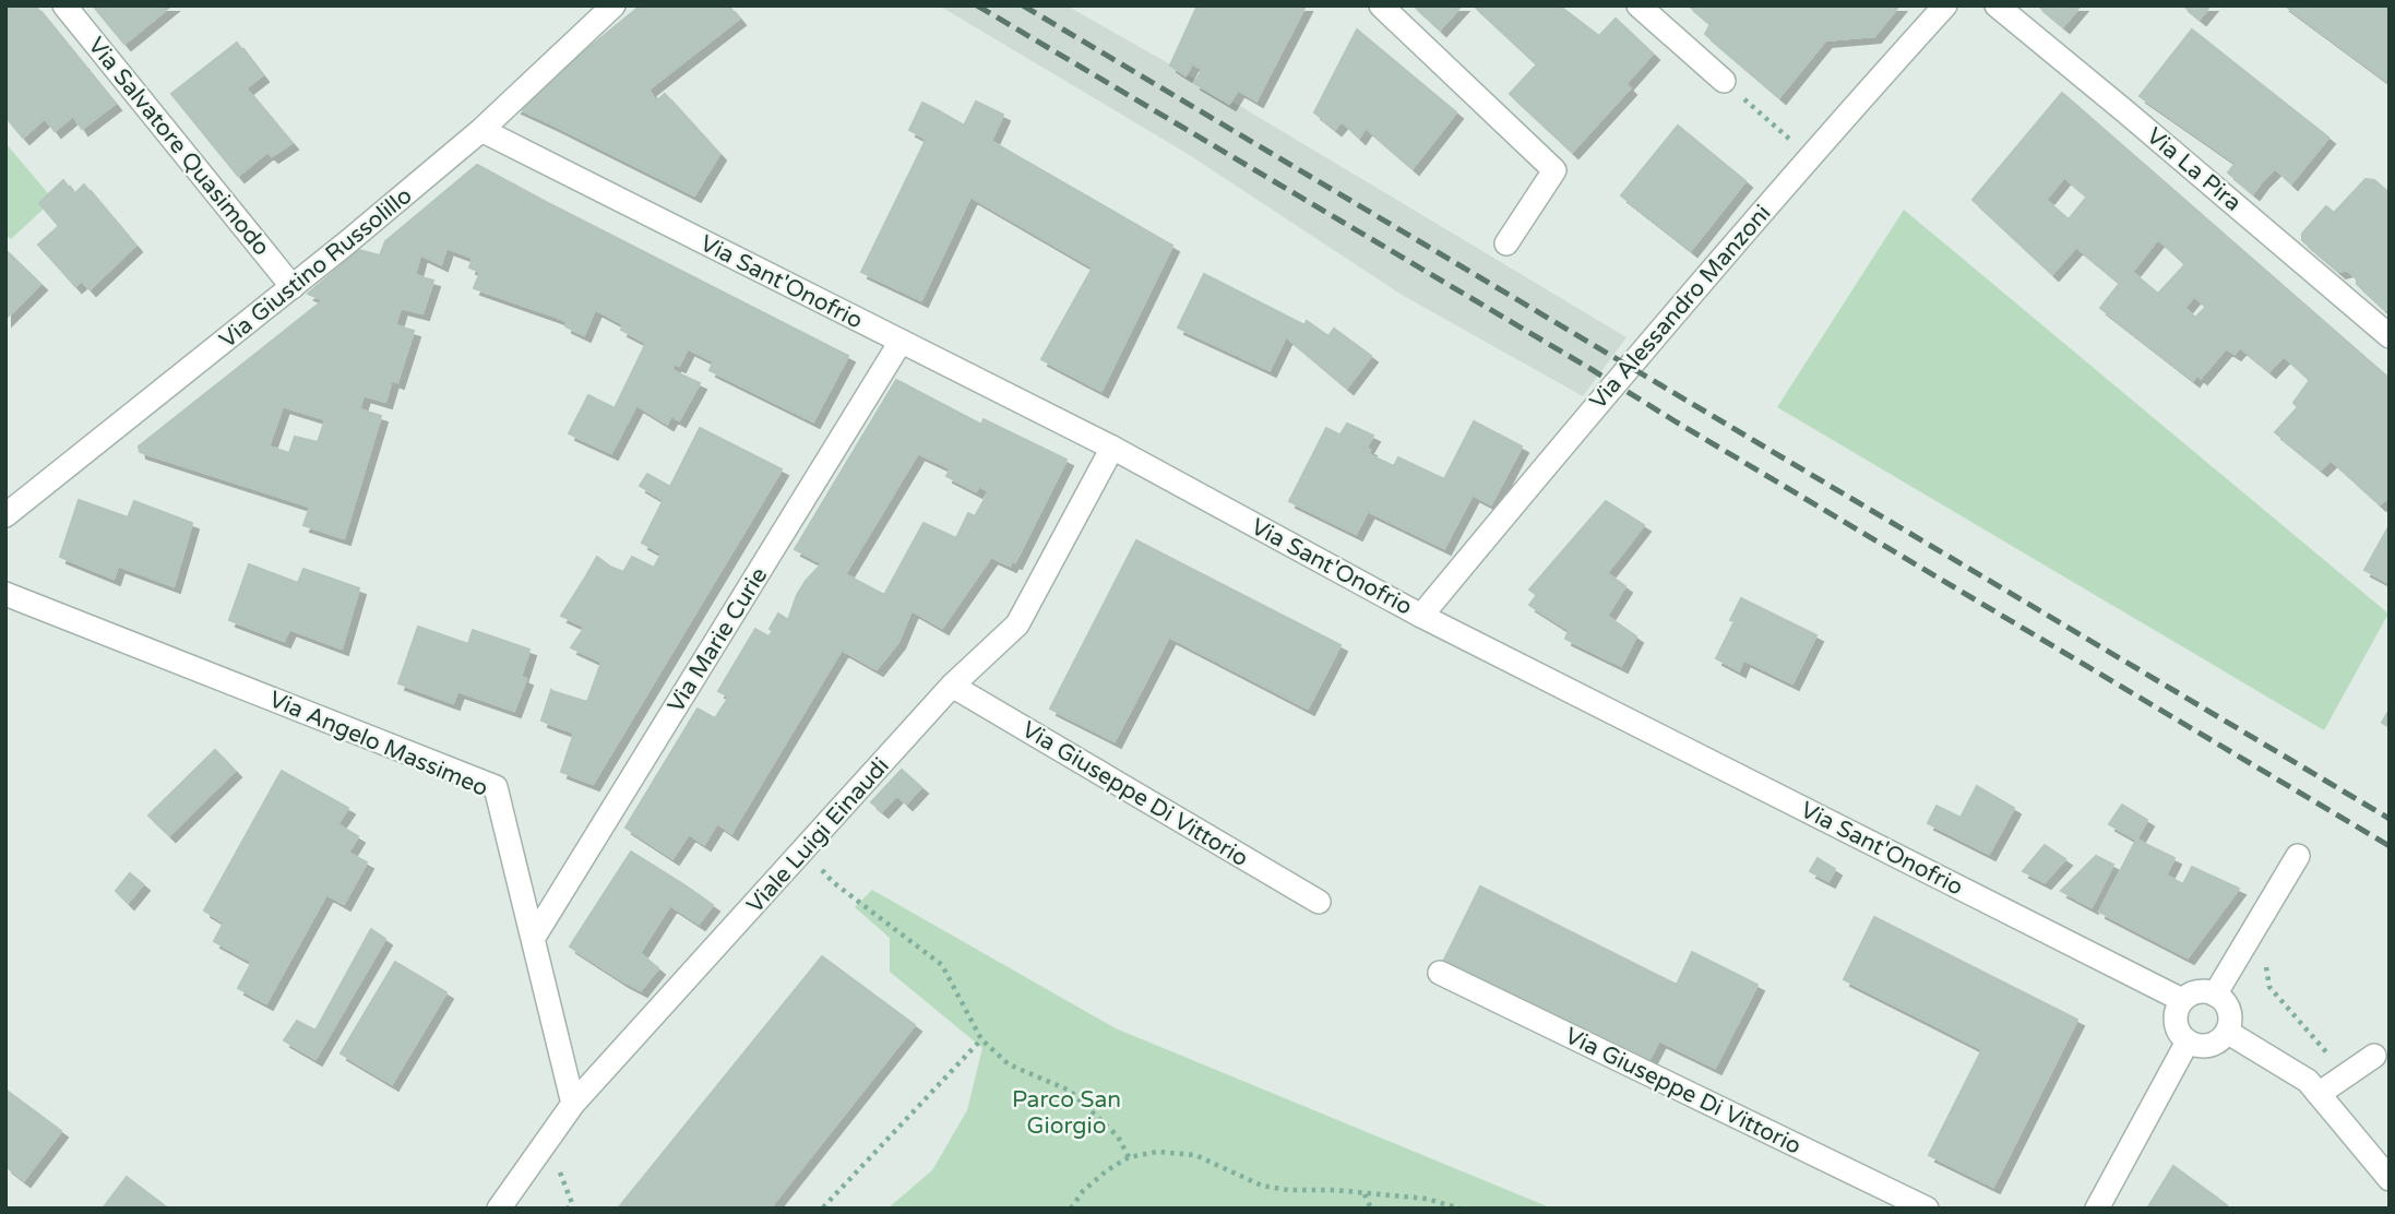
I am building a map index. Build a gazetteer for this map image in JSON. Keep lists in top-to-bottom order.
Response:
{
  "streets": {
    "street": [
      "Via Salvatore Quasimodo",
      "Via La Pira",
      "Via Giustino Russolillo",
      "Via Sant'Onofrio",
      "Via Alessandro Manzoni",
      "Via Marie Curie",
      "Via Angelo Massimeo",
      "Via Giuseppe Di Vittorio",
      "Viale Luigi Einaudi"
    ]
  },
  "crossings": [
    ["Via Salvatore Quasimodo", "Via Giustino Russolillo"],
    ["Via Giustino Russolillo", "Via Sant'Onofrio"],
    ["Via Sant'Onofrio", "Via Alessandro Manzoni"],
    ["Via Sant'Onofrio", "Via Marie Curie"],
    ["Via Sant'Onofrio", "Viale Luigi Einaudi"],
    ["Via Marie Curie", "Via Angelo Massimeo"],
    ["Via Angelo Massimeo", "Viale Luigi Einaudi"],
    ["Via Giuseppe Di Vittorio", "Viale Luigi Einaudi"]
  ],
  "parks": ["Parco San Giorgio"]
}
